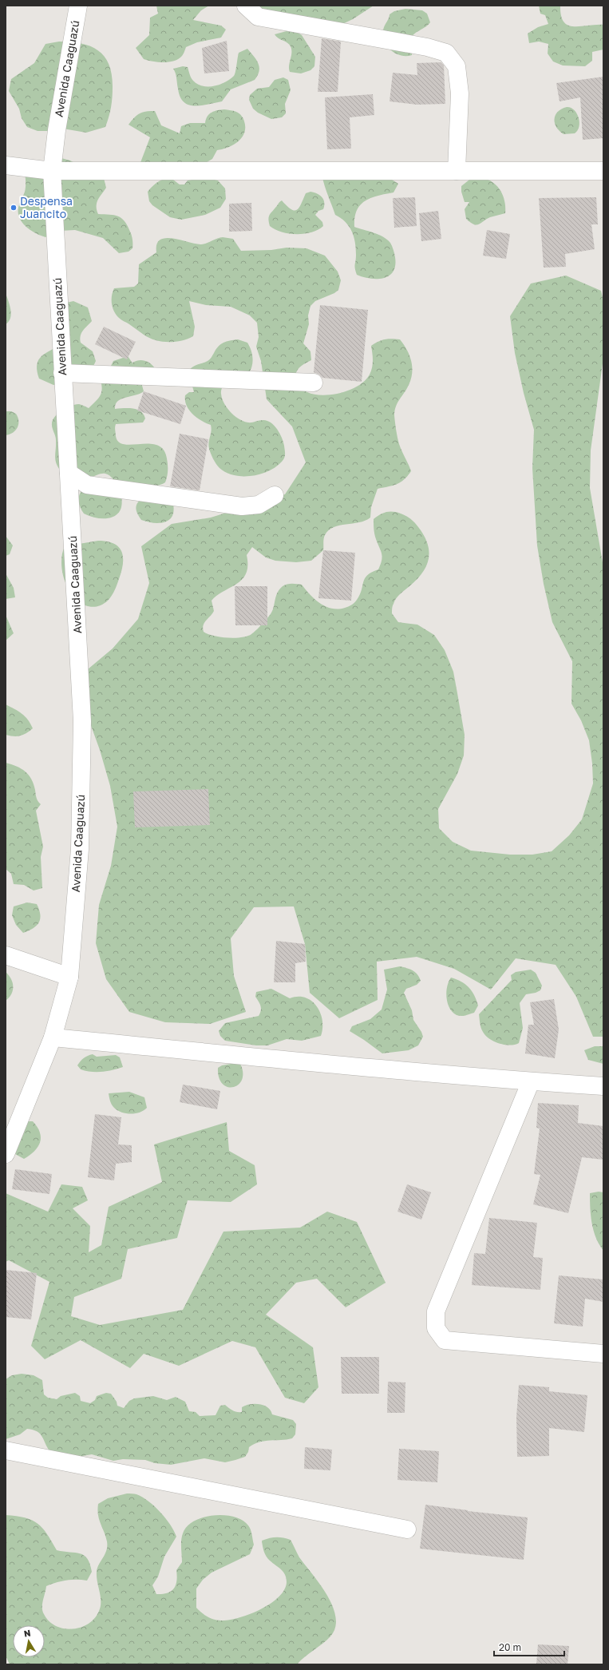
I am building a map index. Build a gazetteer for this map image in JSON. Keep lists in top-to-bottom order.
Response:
{
  "streets": {
    "street": ["Avenida Caaguazú"]
  },
  "places": ["Despensa Juancito"],
  "scale_bar": "20 m",
  "north": "top"
}
